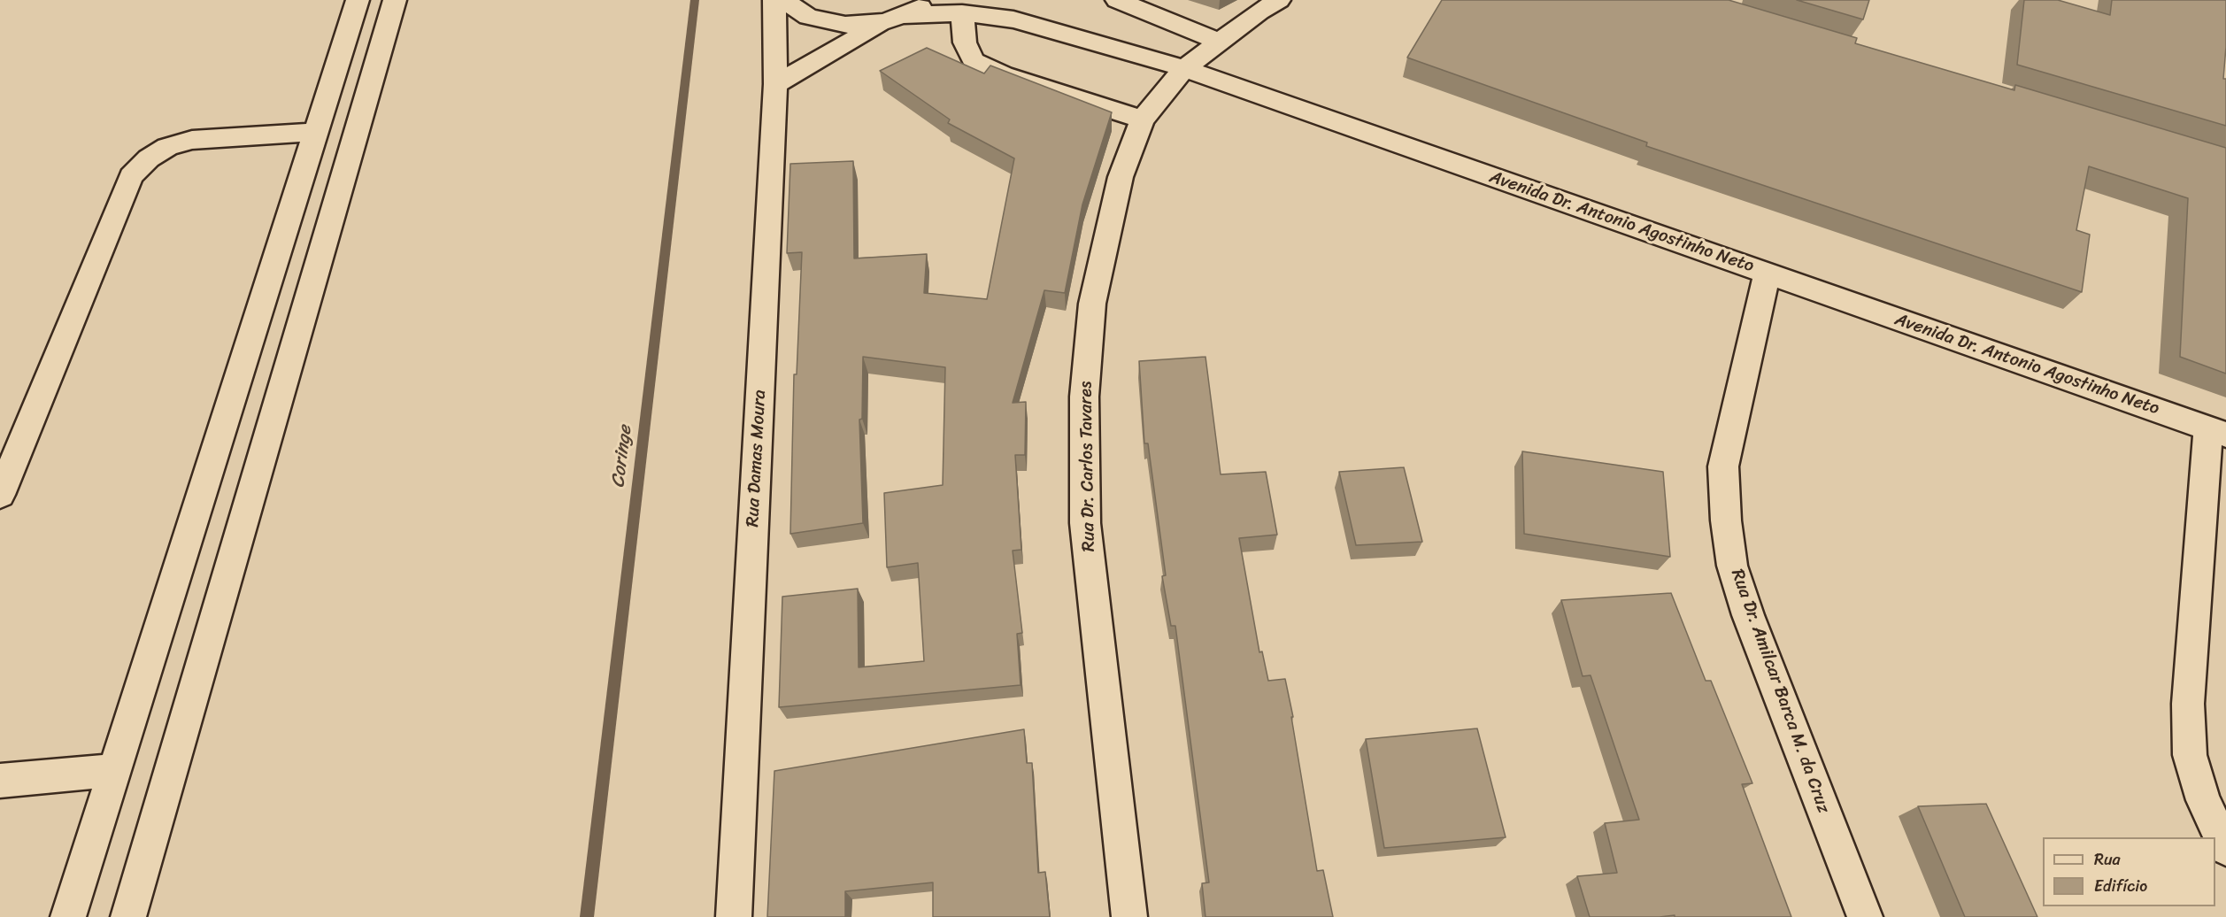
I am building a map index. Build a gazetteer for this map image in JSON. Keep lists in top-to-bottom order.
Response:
{
  "streets": {
    "street": [
      "Avenida Dr. Antonio Agostinho Neto",
      "Rua Damas Moura",
      "Rua Dr. Carlos Tavares",
      "Rua Dr. Amilcar Barca M. da Cruz"
    ]
  },
  "crossings": [
    ["Avenida Dr. Antonio Agostinho Neto", "Rua Dr. Carlos Tavares"],
    ["Avenida Dr. Antonio Agostinho Neto", "Rua Dr. Amilcar Barca M. da Cruz"]
  ],
  "water": ["Coringe"],
  "legend": ["Rua", "Edifício"]
}
